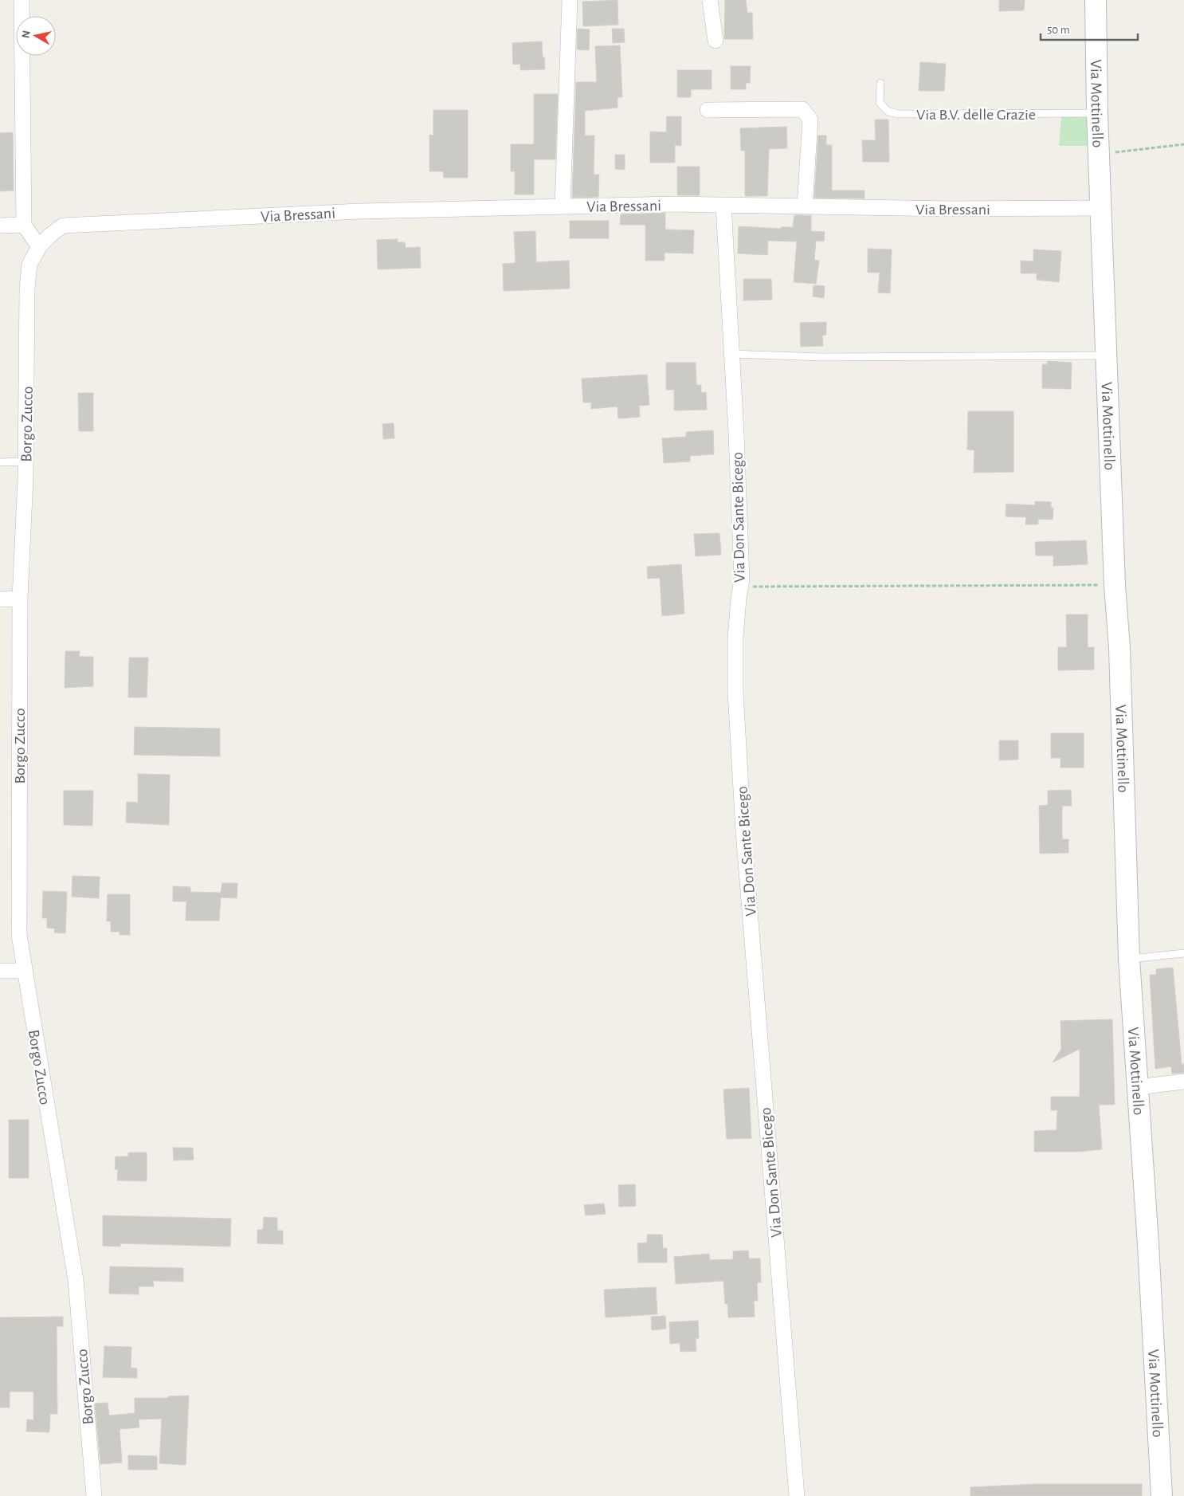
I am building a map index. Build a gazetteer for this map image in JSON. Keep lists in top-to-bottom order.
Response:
{
  "streets": {
    "street": [
      "Via Mottinello",
      "Via Bressani",
      "Borgo Zucco",
      "Via Don Sante Bicego"
    ],
    "lane": ["Via B.V. delle Grazie"]
  },
  "crossings": [
    ["Via Mottinello", "Via B.V. delle Grazie"],
    ["Via Mottinello", "Via Bressani"],
    ["Via Bressani", "Borgo Zucco"],
    ["Via Bressani", "Via Don Sante Bicego"]
  ],
  "scale_bar": "50 m",
  "north": "left"
}
